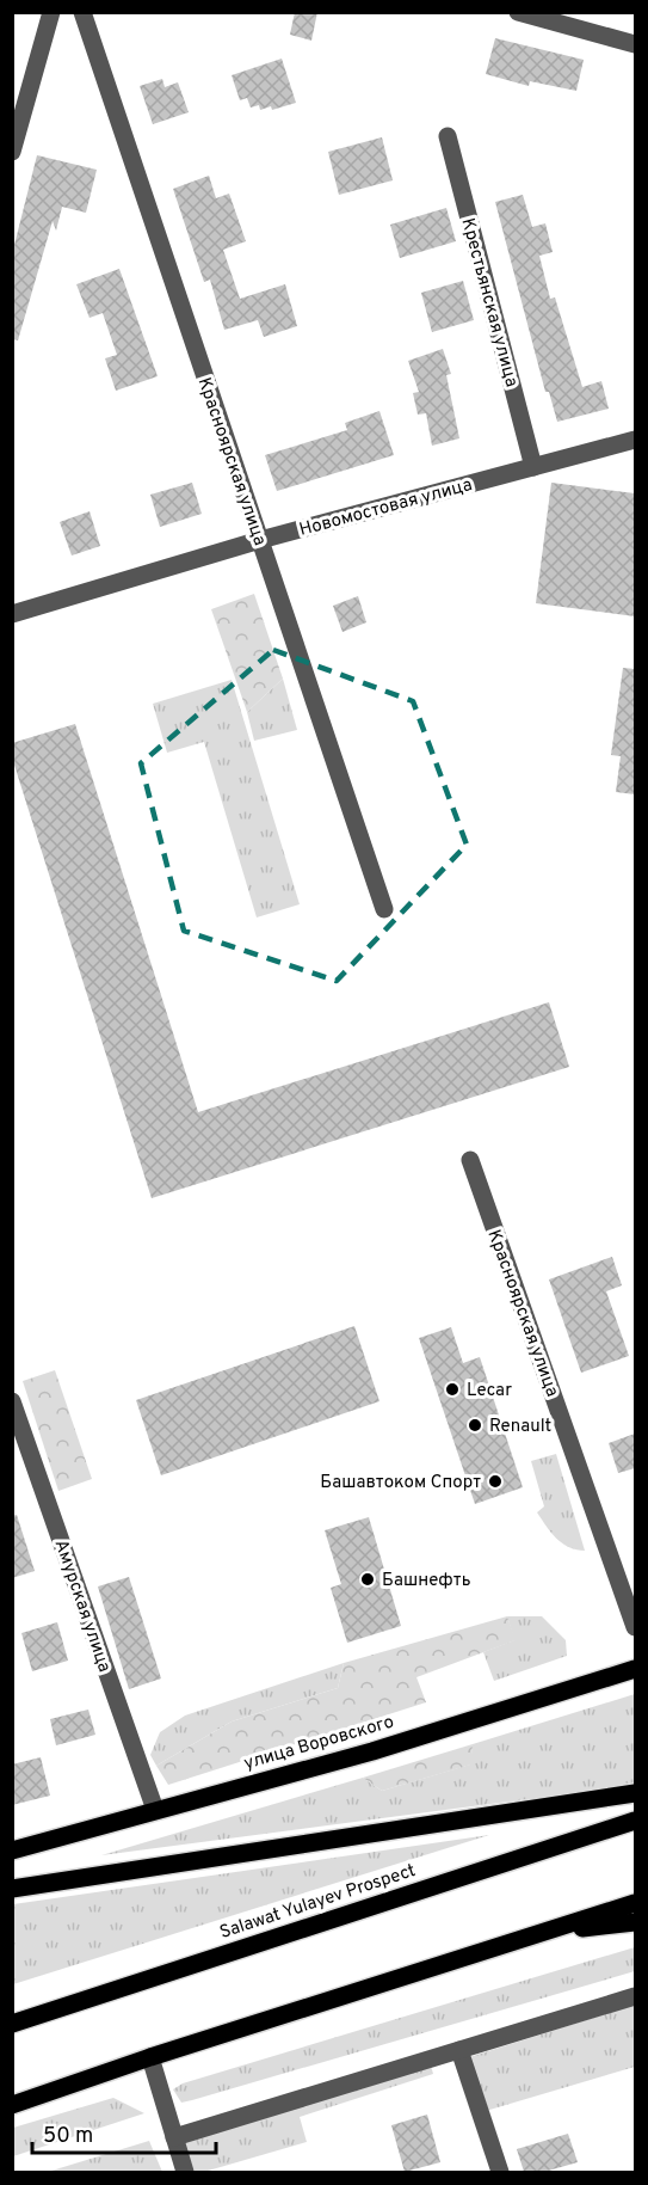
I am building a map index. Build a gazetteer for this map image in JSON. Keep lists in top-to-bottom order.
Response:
{
  "streets": {
    "main road": ["улица Воровского", "Salawat Yulayev Prospect"],
    "street": [
      "Крестьянская улица",
      "Красноярская улица",
      "Новомостовая улица",
      "Амурская улица"
    ]
  },
  "crossings": [
    ["Крестьянская улица", "Новомостовая улица"],
    ["Красноярская улица", "Новомостовая улица"],
    ["Амурская улица", "улица Воровского"]
  ],
  "places": [
    "Lecar",
    "Renault",
    "Башавтоком Спорт",
    "Башнефть"
  ],
  "scale_bar": "50 m"
}
